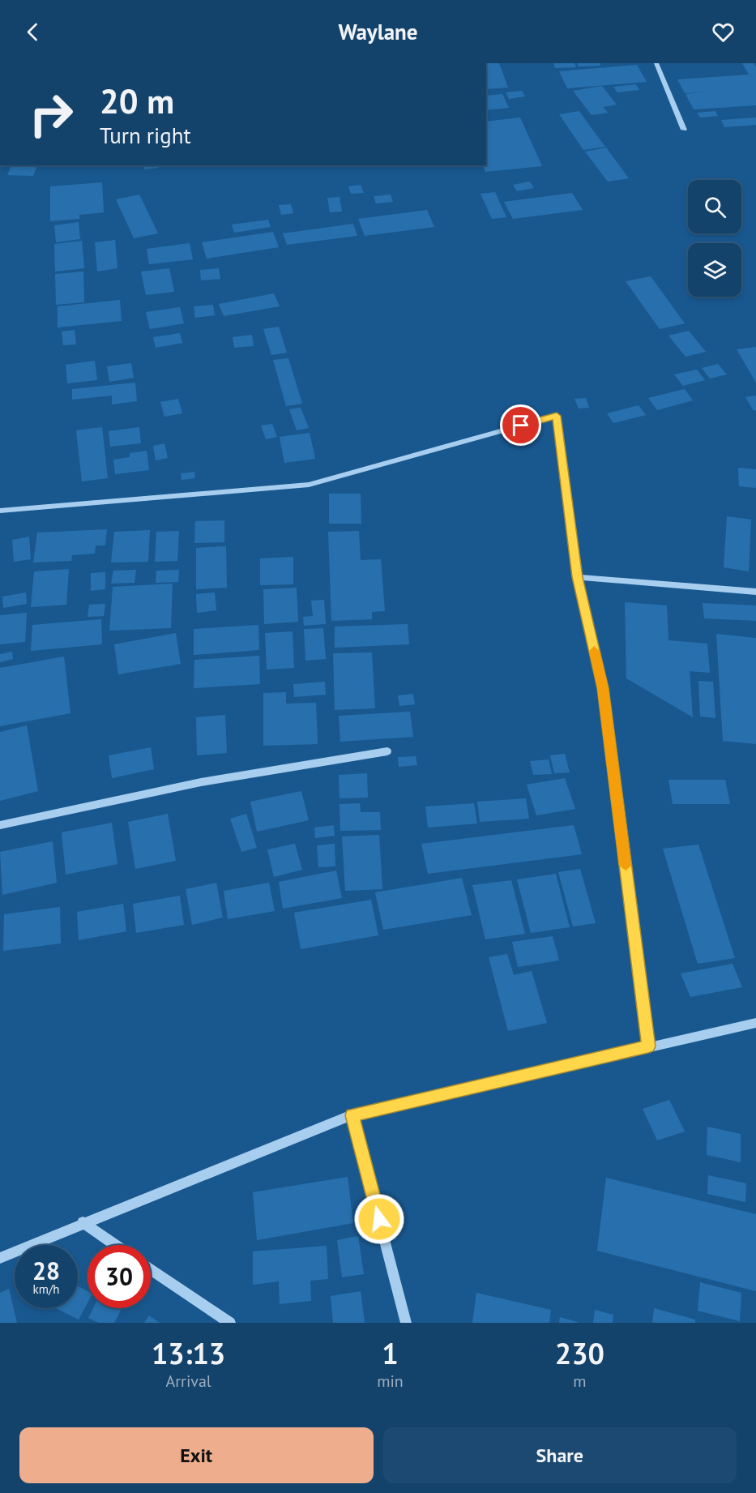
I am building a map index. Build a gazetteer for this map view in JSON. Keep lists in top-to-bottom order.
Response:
{
  "page": {
    "header": "Waylane",
    "turn": ["20 m", "Turn right"],
    "speed": "28 km/h",
    "limit": "30",
    "eta": [
      "13:13",
      "Arrival",
      "1",
      "min",
      "230",
      "m"
    ],
    "buttons": ["Exit", "Share"]
  }
}
